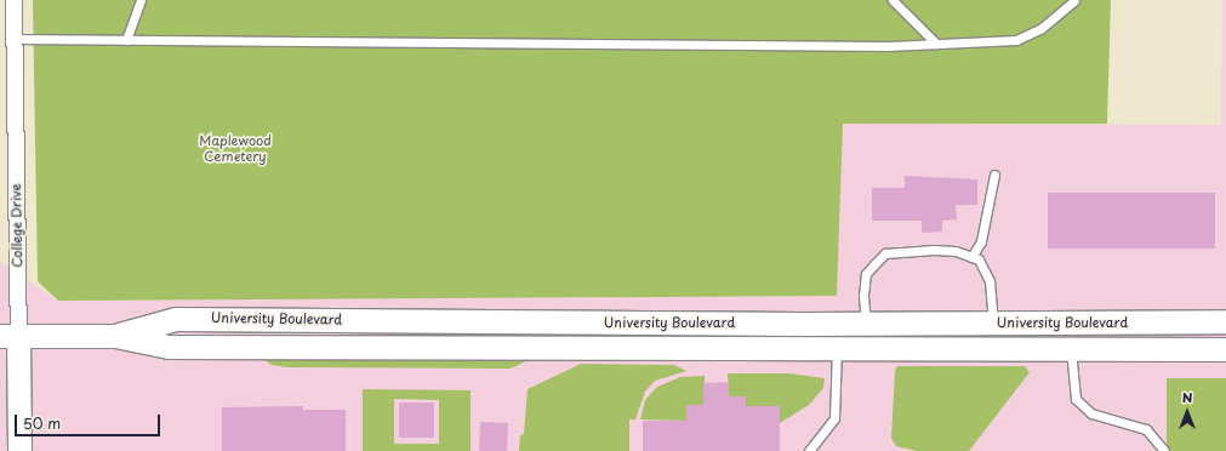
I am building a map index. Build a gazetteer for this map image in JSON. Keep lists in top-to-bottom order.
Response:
{
  "streets": {
    "main road": ["College Drive", "University Boulevard"]
  },
  "crossings": [
    ["College Drive", "University Boulevard"]
  ],
  "parks": ["Maplewood Cemetery"],
  "scale_bar": "50 m",
  "north": "top"
}
